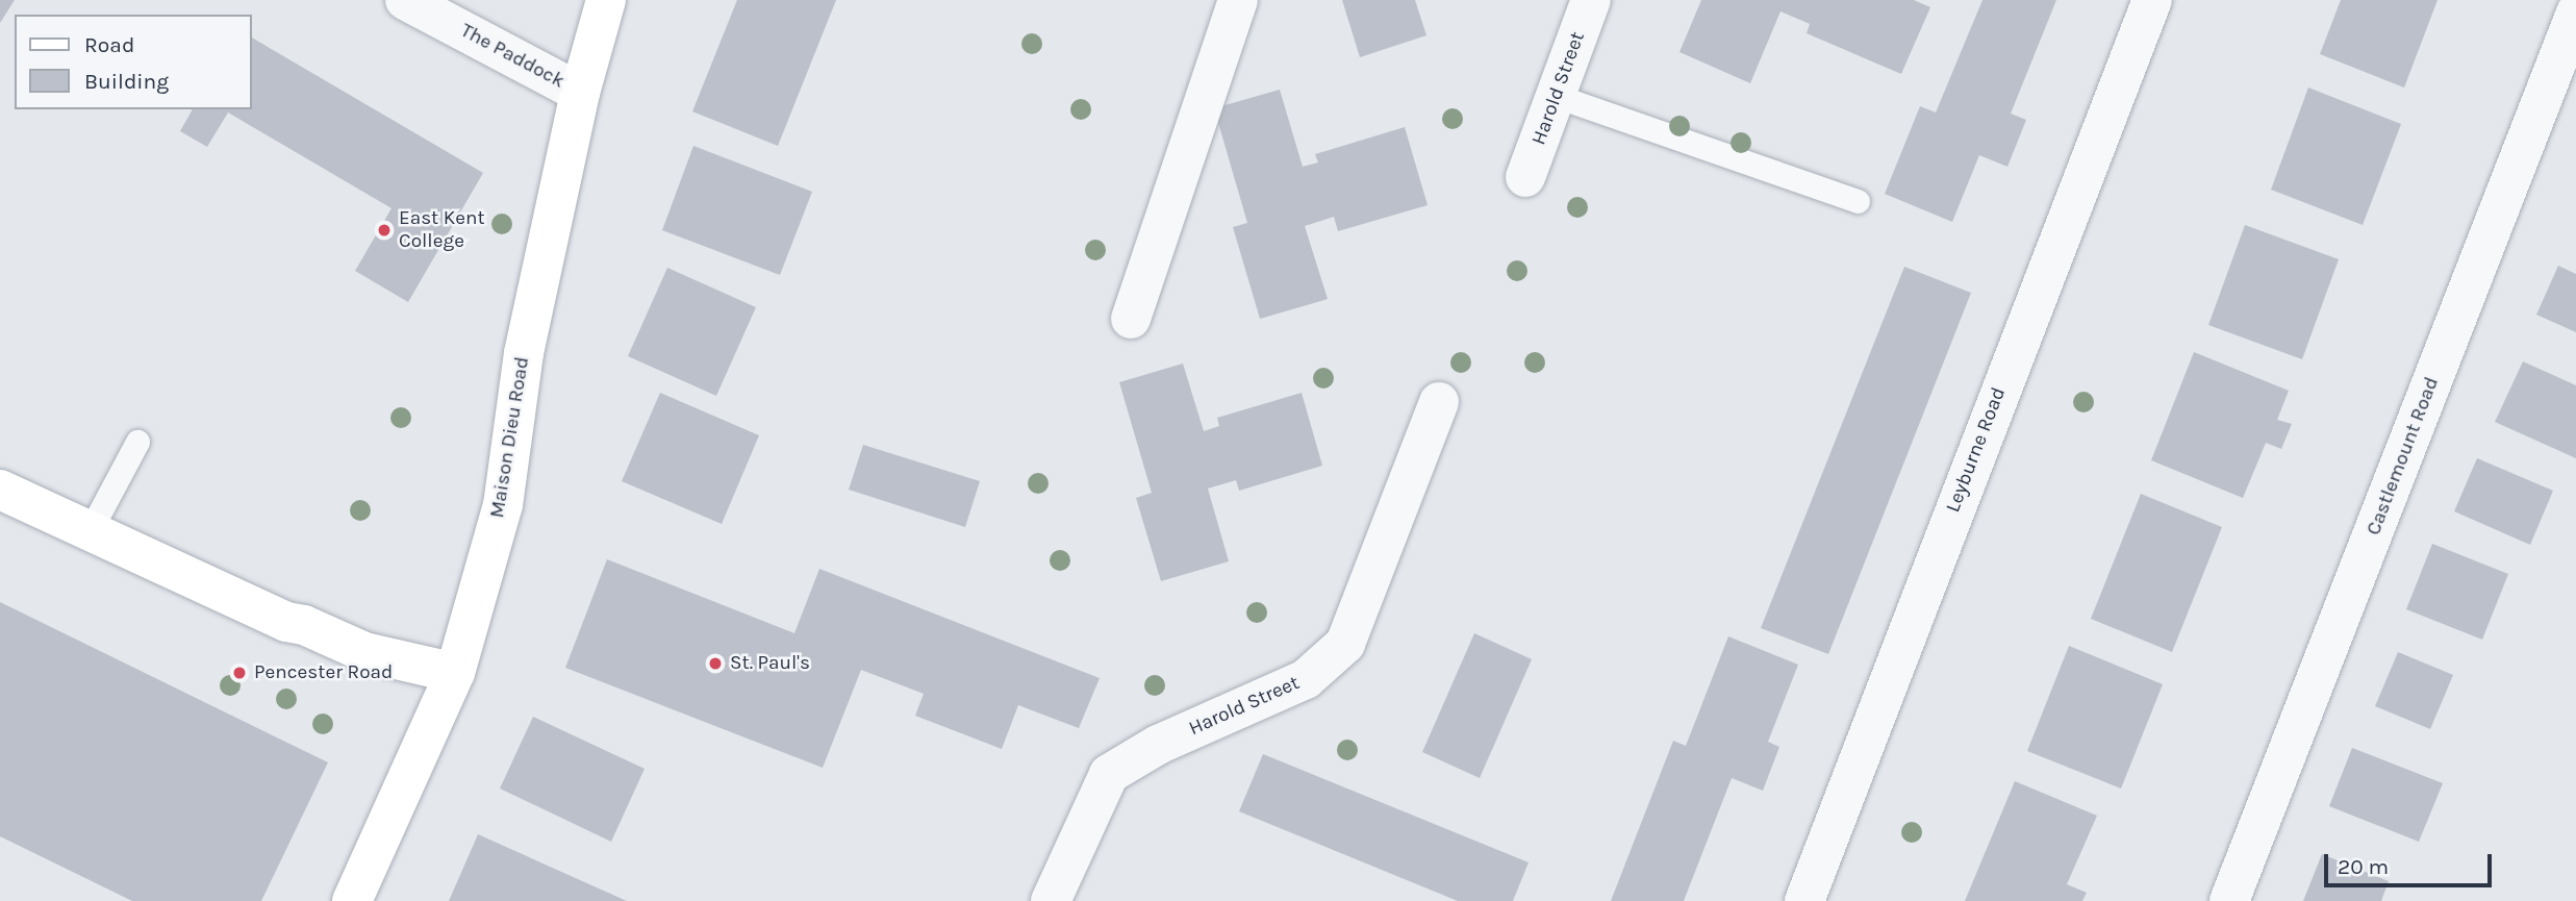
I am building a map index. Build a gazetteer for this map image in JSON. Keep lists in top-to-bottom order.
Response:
{
  "streets": {
    "main road": ["Maison Dieu Road"],
    "street": [
      "The Paddock",
      "Harold Street",
      "Leyburne Road",
      "Castlemount Road"
    ]
  },
  "crossings": [
    ["The Paddock", "Maison Dieu Road"]
  ],
  "places": ["East Kent College", "St. Paul's", "Pencester Road"],
  "legend": ["Road", "Building"],
  "scale_bar": "20 m"
}
